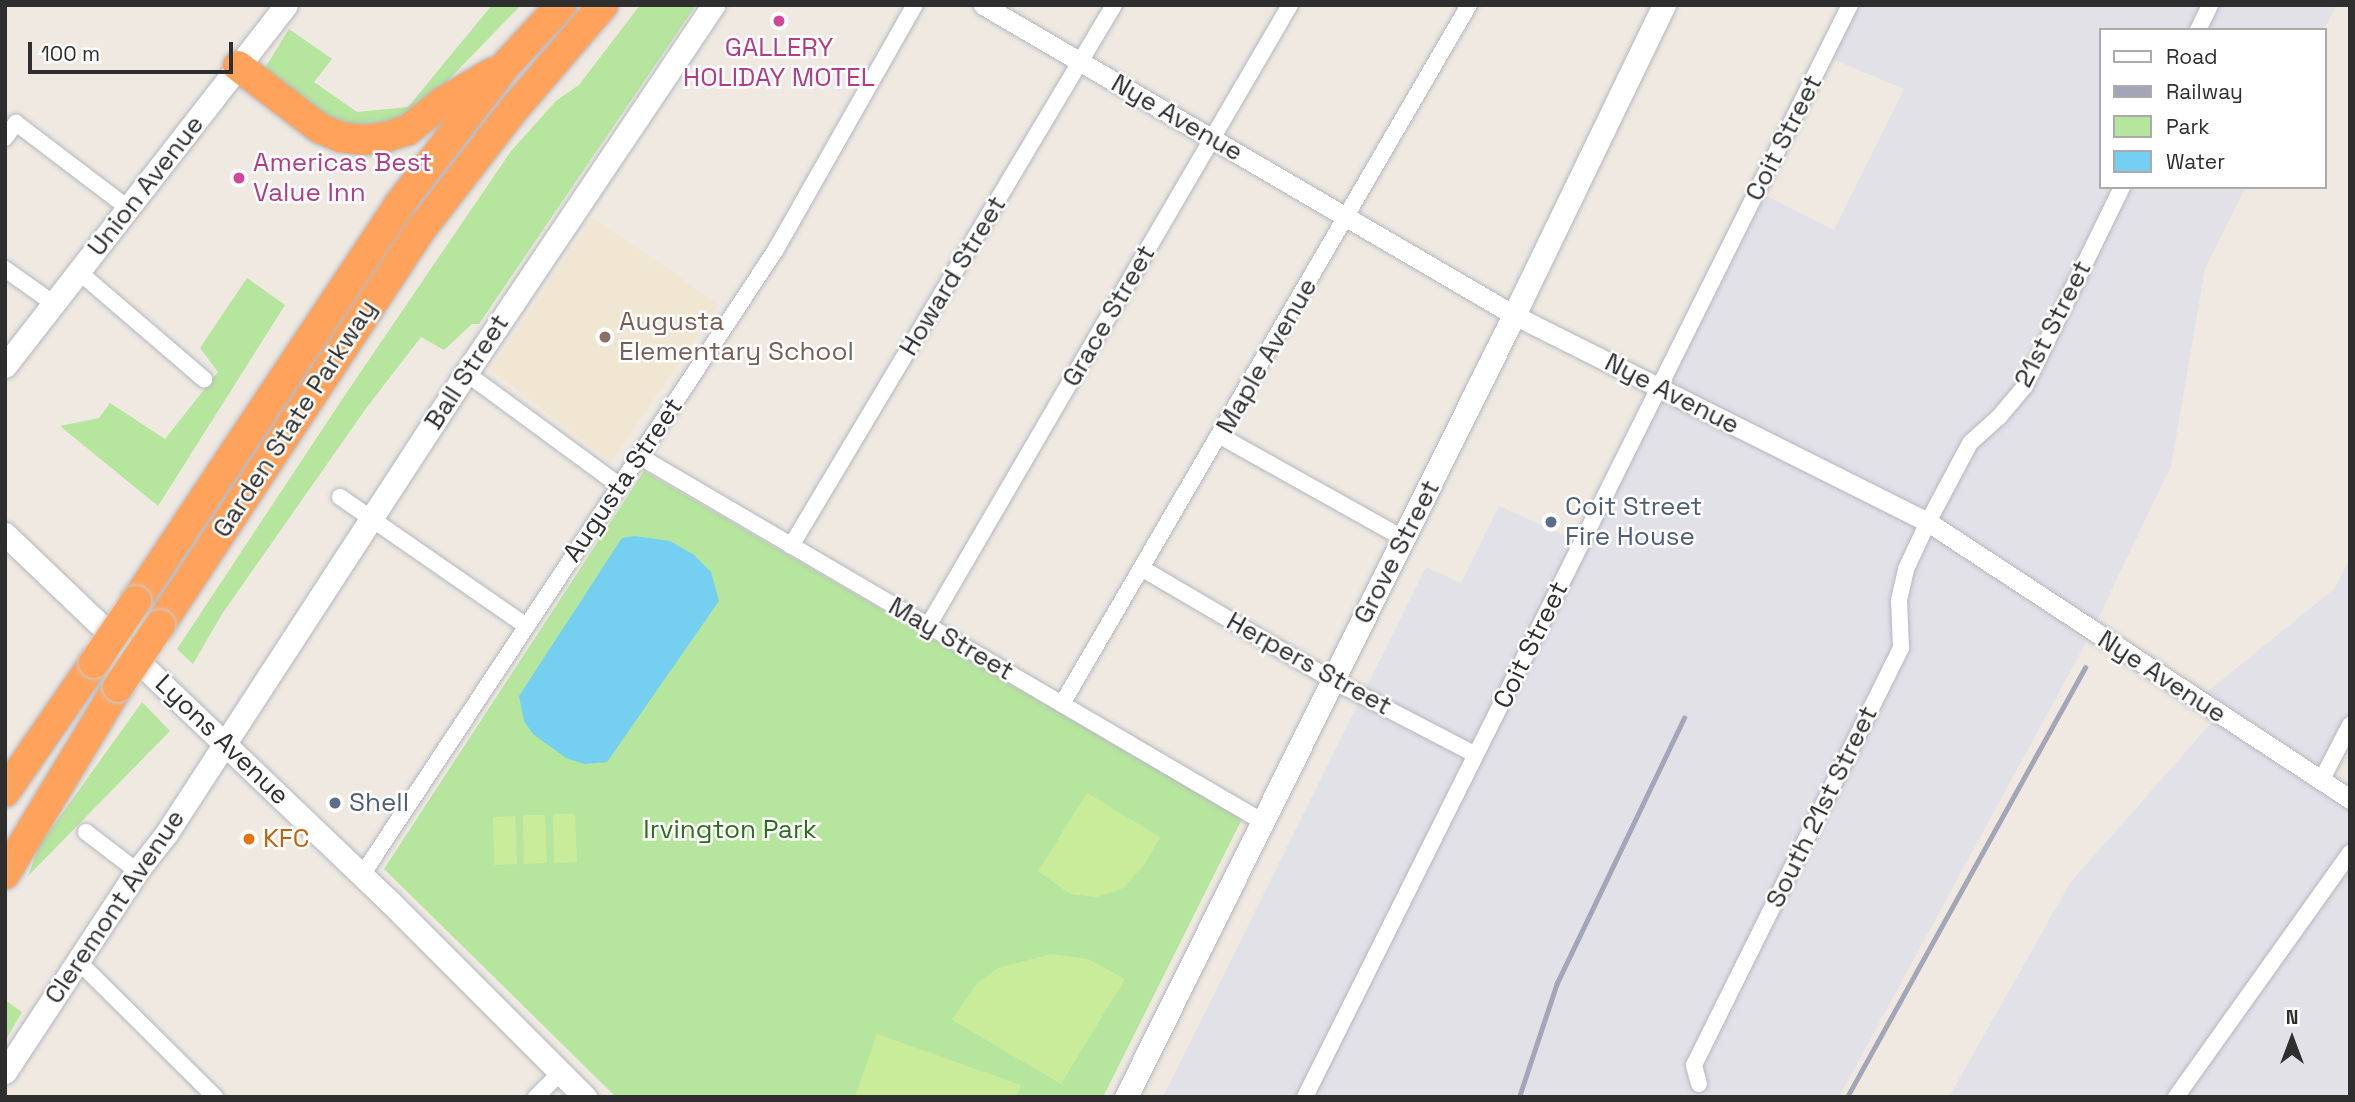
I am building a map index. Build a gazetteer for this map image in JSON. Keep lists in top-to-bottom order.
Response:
{
  "streets": {
    "highway": ["Garden State Parkway"],
    "main road": [
      "Union Avenue",
      "Ball Street",
      "Grove Street",
      "Lyons Avenue",
      "Cleremont Avenue"
    ],
    "street": [
      "Nye Avenue",
      "Coit Street",
      "Howard Street",
      "Grace Street",
      "21st Street",
      "Maple Avenue",
      "Augusta Street",
      "May Street",
      "Herpers Street",
      "South 21st Street"
    ]
  },
  "crossings": [
    ["Nye Avenue", "Coit Street"],
    ["Nye Avenue", "Howard Street"],
    ["Nye Avenue", "Grace Street"],
    ["Nye Avenue", "21st Street"],
    ["Nye Avenue", "Maple Avenue"],
    ["Nye Avenue", "Grove Street"],
    ["Nye Avenue", "South 21st Street"],
    ["Coit Street", "Herpers Street"],
    ["Howard Street", "May Street"],
    ["Grace Street", "May Street"],
    ["21st Street", "South 21st Street"],
    ["Maple Avenue", "May Street"],
    ["Maple Avenue", "Herpers Street"],
    ["Ball Street", "Lyons Avenue"],
    ["Ball Street", "Cleremont Avenue"],
    ["Augusta Street", "May Street"],
    ["Augusta Street", "Lyons Avenue"],
    ["Grove Street", "May Street"],
    ["Grove Street", "Herpers Street"],
    ["Lyons Avenue", "Cleremont Avenue"]
  ],
  "parks": ["Irvington Park"],
  "places": [
    "GALLERY HOLIDAY MOTEL",
    "Americas Best Value Inn",
    "Augusta Elementary School",
    "Coit Street Fire House",
    "Shell",
    "KFC"
  ],
  "legend": [
    "Road",
    "Railway",
    "Park",
    "Water"
  ],
  "scale_bar": "100 m",
  "north": "top"
}
